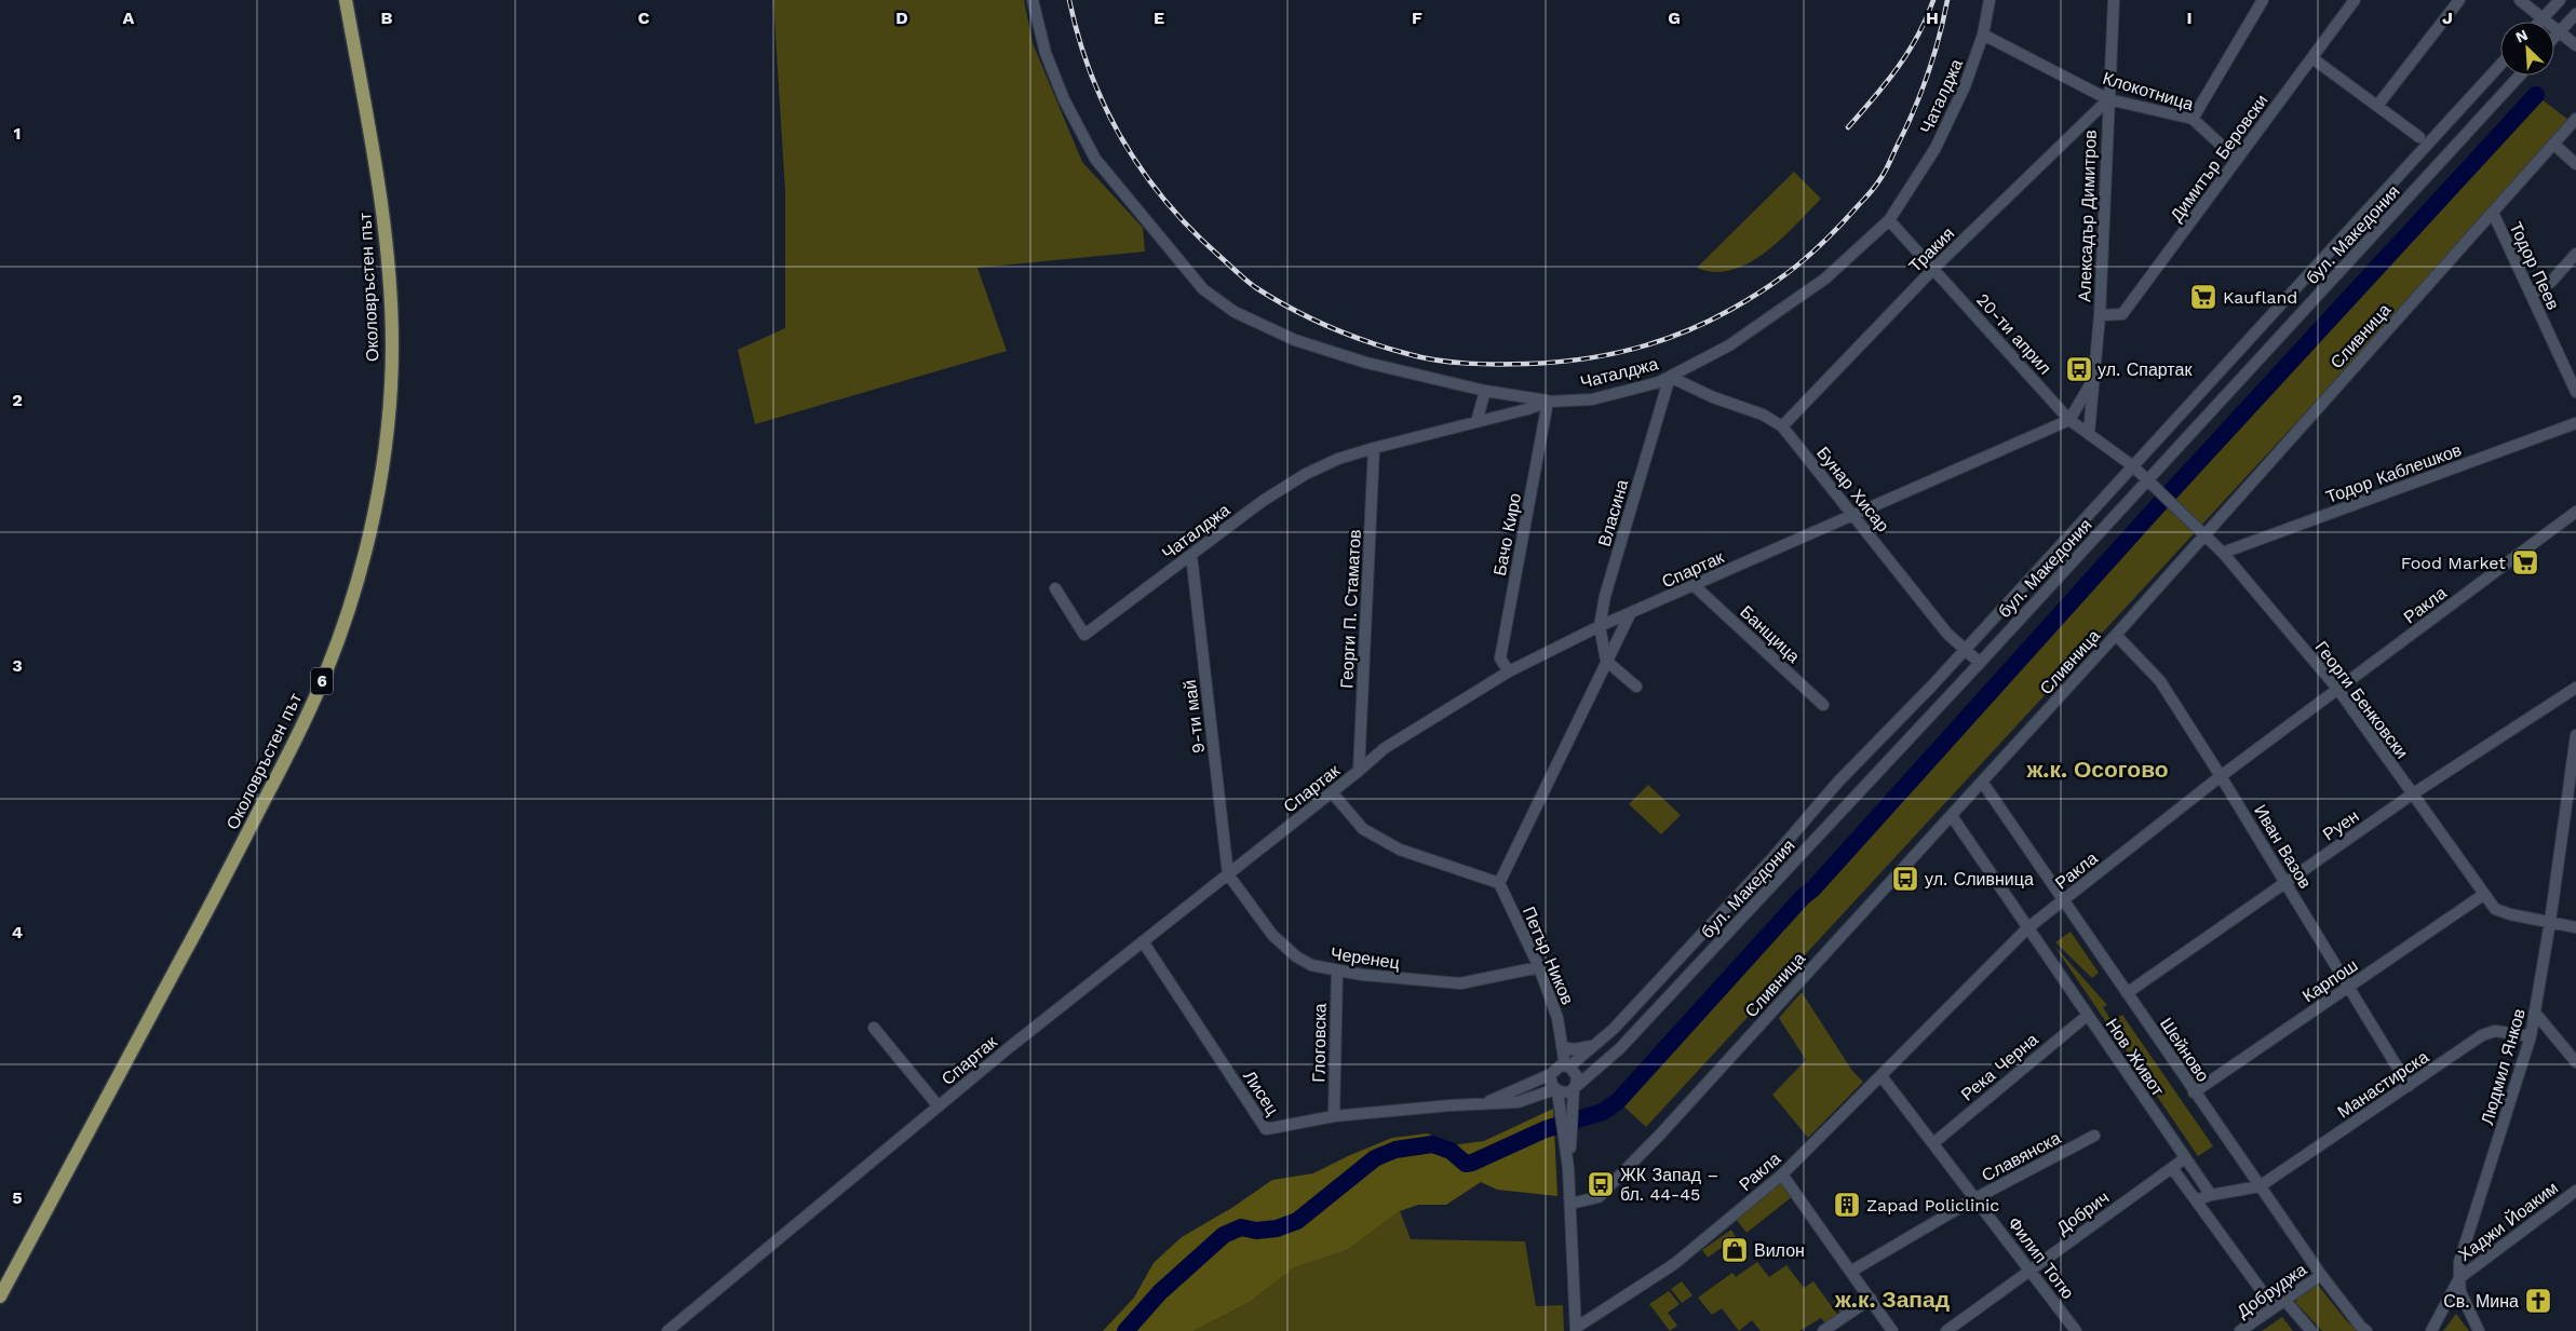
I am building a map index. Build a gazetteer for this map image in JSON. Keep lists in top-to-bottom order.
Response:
{
  "streets": {
    "main road": ["Околовръстен път", "6"],
    "street": [
      "Клокотница",
      "Чаталджа",
      "Димитър Беровски",
      "Алексадър Димитров",
      "бул. Македония",
      "Тракия",
      "Тодор Пеев",
      "20-ти април",
      "Сливница",
      "Тодор Каблешков",
      "Бунар Хисар",
      "Власина",
      "Бачо Киро",
      "Спартак",
      "Ракла",
      "Георги П. Стаматов",
      "Банщица",
      "Георги Бенковски",
      "9-ти май",
      "Руен",
      "Иван Вазов",
      "Петър Ников",
      "Черенец",
      "Карпош",
      "Глоговска",
      "Шейново",
      "Нов Живот",
      "Река Черна",
      "Людмил Янков",
      "Манастирска",
      "Лисец",
      "Славянска",
      "Добрич",
      "Хаджи Йоаким",
      "Филип Тотю",
      "Добруджа"
    ]
  },
  "crossings": [
    ["Клокотница", "Чаталджа"],
    ["Клокотница", "Димитър Беровски"],
    ["Клокотница", "Алексадър Димитров"],
    ["Клокотница", "Тракия"],
    ["Чаталджа", "20-ти април"],
    ["Чаталджа", "Бунар Хисар"],
    ["Чаталджа", "Власина"],
    ["Чаталджа", "Бачо Киро"],
    ["Чаталджа", "Георги П. Стаматов"],
    ["Чаталджа", "9-ти май"],
    ["Димитър Беровски", "Алексадър Димитров"],
    ["Алексадър Димитров", "Тракия"],
    ["Алексадър Димитров", "20-ти април"],
    ["бул. Македония", "20-ти април"],
    ["бул. Македония", "Бунар Хисар"],
    ["бул. Македония", "Георги Бенковски"],
    ["бул. Македония", "Петър Ников"],
    ["бул. Македония", "Лисец"],
    ["Тракия", "20-ти април"],
    ["Тракия", "Бунар Хисар"],
    ["Тодор Пеев", "Сливница"],
    ["20-ти април", "Спартак"],
    ["20-ти април", "Георги Бенковски"],
    ["Сливница", "Георги Бенковски"],
    ["Сливница", "Иван Вазов"],
    ["Сливница", "Шейново"],
    ["Сливница", "Нов Живот"],
    ["Тодор Каблешков", "Георги Бенковски"],
    ["Бунар Хисар", "Власина"],
    ["Бунар Хисар", "Спартак"],
    ["Власина", "Спартак"],
    ["Бачо Киро", "Спартак"],
    ["Спартак", "Георги П. Стаматов"],
    ["Спартак", "Банщица"],
    ["Спартак", "9-ти май"],
    ["Спартак", "Черенец"],
    ["Спартак", "Лисец"],
    ["Ракла", "Георги Бенковски"],
    ["Ракла", "Иван Вазов"],
    ["Ракла", "Шейново"],
    ["Ракла", "Нов Живот"],
    ["Ракла", "Филип Тотю"],
    ["Георги Бенковски", "Руен"],
    ["Георги Бенковски", "Карпош"],
    ["Георги Бенковски", "Людмил Янков"],
    ["9-ти май", "Черенец"],
    ["Руен", "Иван Вазов"],
    ["Руен", "Шейново"],
    ["Иван Вазов", "Карпош"],
    ["Иван Вазов", "Манастирска"],
    ["Петър Ников", "Черенец"],
    ["Петър Ников", "Лисец"],
    ["Черенец", "Глоговска"],
    ["Карпош", "Шейново"],
    ["Глоговска", "Лисец"],
    ["Шейново", "Манастирска"],
    ["Шейново", "Добруджа"],
    ["Нов Живот", "Река Черна"],
    ["Нов Живот", "Добрич"],
    ["Река Черна", "Филип Тотю"],
    ["Людмил Янков", "Манастирска"],
    ["Людмил Янков", "Хаджи Йоаким"],
    ["Славянска", "Филип Тотю"],
    ["Добрич", "Филип Тотю"]
  ],
  "districts": ["ж.к. Осогово", "ж.к. Запад"],
  "places": {
    "supermarket": ["Kaufland", "Food Market"],
    "bus stop": ["ул. Спартак", "ул. Сливница", "ЖК Запад – бл. 44-45"],
    "building": ["Zapad Policlinic"],
    "shop": ["Вилон"],
    "church": ["Св. Мина"]
  },
  "north": "top left",
  "grid": {
    "columns": [
      "A",
      "B",
      "C",
      "D",
      "E",
      "F",
      "G",
      "H",
      "I",
      "J"
    ],
    "rows": [
      "1",
      "2",
      "3",
      "4",
      "5"
    ]
  }
}
